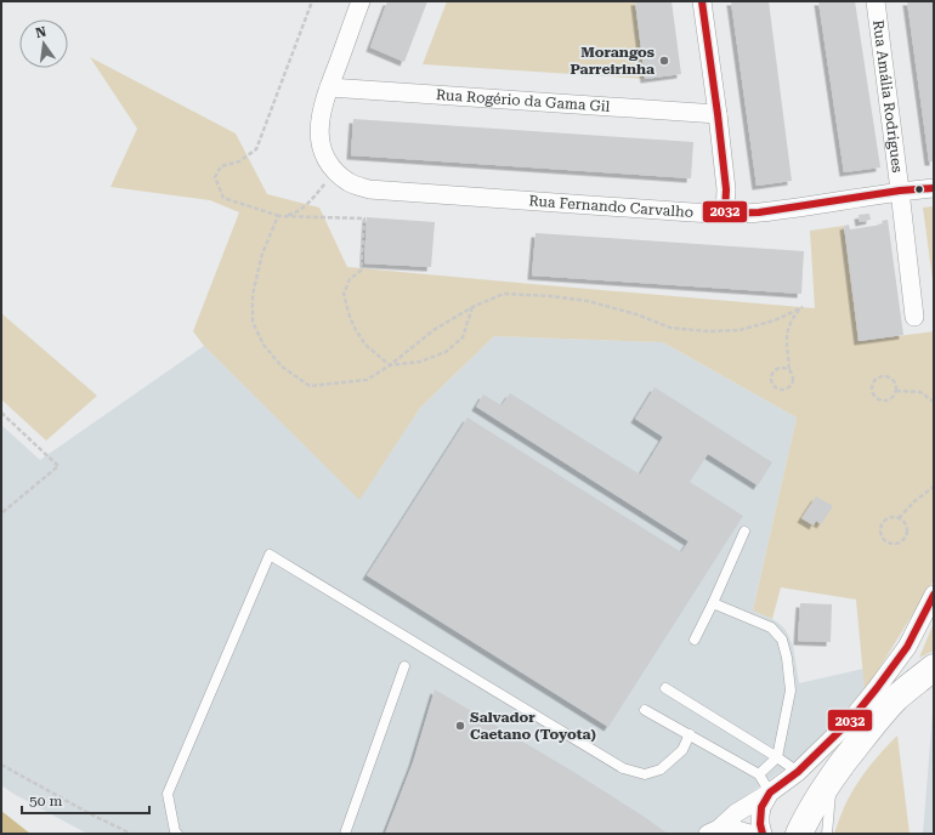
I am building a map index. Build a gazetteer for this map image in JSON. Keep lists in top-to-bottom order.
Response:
{
  "streets": {
    "street": ["Rua Amália Rodrigues", "Rua Rogério da Gama Gil", "Rua Fernando Carvalho"]
  },
  "crossings": [
    ["Rua Amália Rodrigues", "Rua Fernando Carvalho"]
  ],
  "places": ["Morangos Parreirinha", "Salvador Caetano (Toyota)"],
  "lines": ["transit line 2032"],
  "scale_bar": "50 m",
  "north": "top"
}
